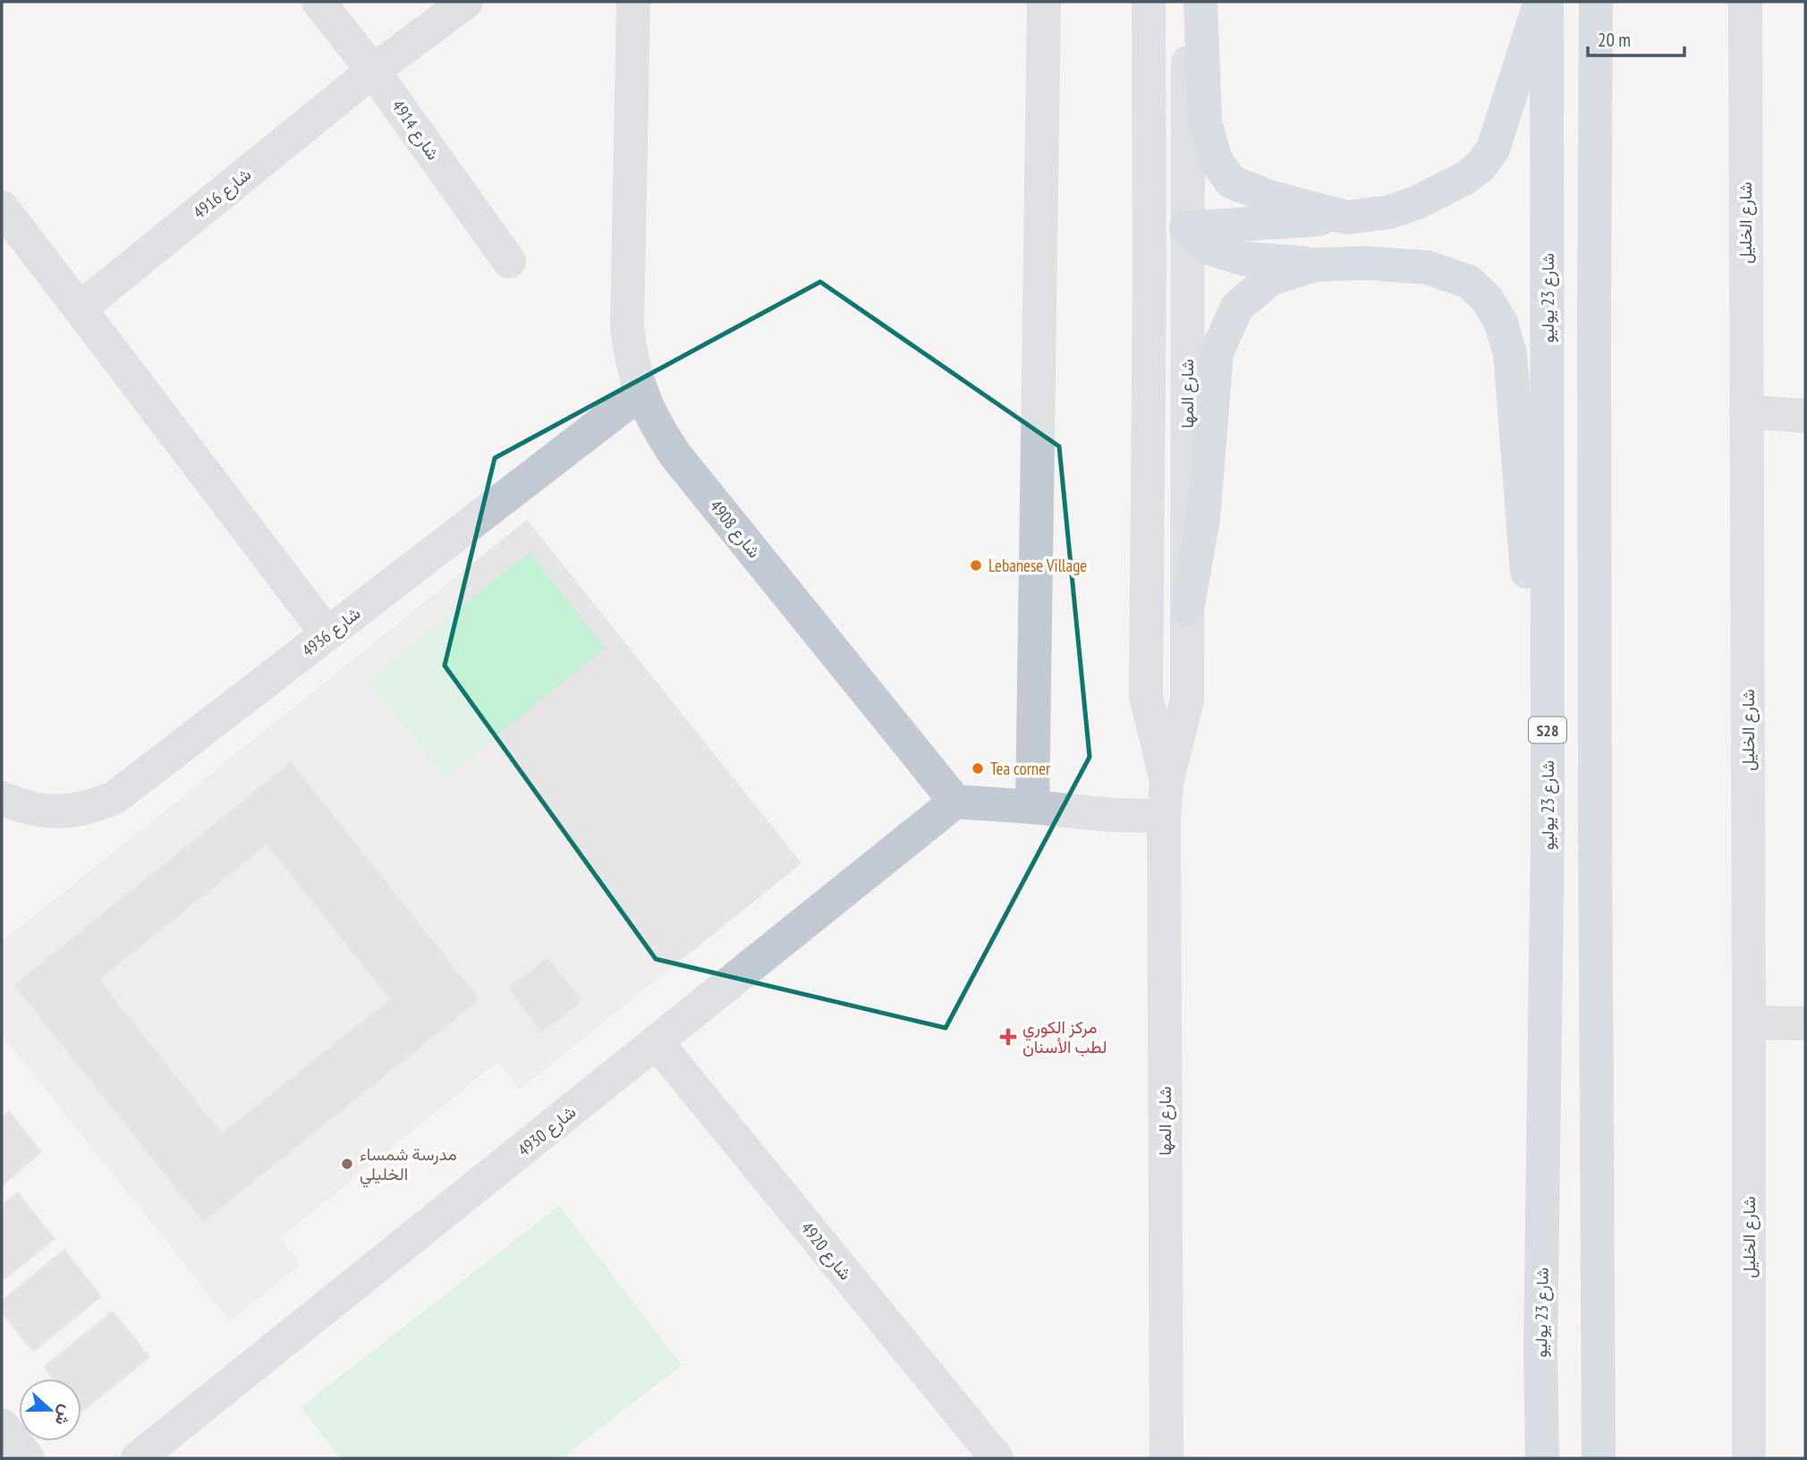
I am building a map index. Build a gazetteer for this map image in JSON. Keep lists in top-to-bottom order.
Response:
{
  "streets": {
    "main road": ["شارع 23 يوليو", "S28"],
    "street": [
      "4914 شارع",
      "4916 شارع",
      "شارع الخليل",
      "شارع المها",
      "4908 شارع",
      "4936 شارع",
      "4930 شارع",
      "4920 شارع"
    ]
  },
  "crossings": [
    ["4914 شارع", "4916 شارع"],
    ["4908 شارع", "4936 شارع"],
    ["4908 شارع", "4930 شارع"],
    ["4930 شارع", "4920 شارع"]
  ],
  "places": {
    "other": ["Lebanese Village", "Tea corner", "مدرسة شمساء الخليلي"],
    "health": ["مركز الكوري لطب الأسنان"]
  },
  "scale_bar": "20 m",
  "north": "right"
}
